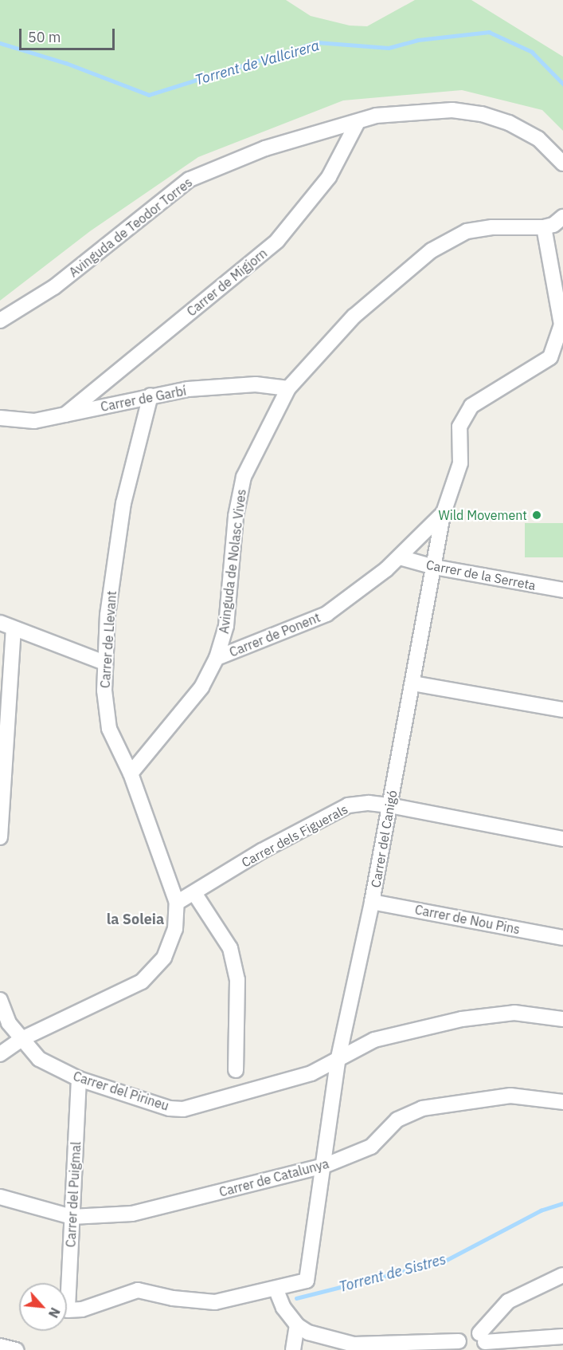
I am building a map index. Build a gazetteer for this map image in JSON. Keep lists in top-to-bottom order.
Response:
{
  "streets": {
    "street": [
      "Avinguda de Teodor Torres",
      "Carrer de Migjorn",
      "Carrer de Garbí",
      "Avinguda de Nolasc Vives",
      "Carrer de la Serreta",
      "Carrer de Ponent",
      "Carrer de Llevant",
      "Carrer dels Figuerals",
      "Carrer del Canigó",
      "Carrer de Nou Pins",
      "Carrer del Pirineu",
      "Carrer de Catalunya",
      "Carrer del Puigmal"
    ]
  },
  "crossings": [
    ["Avinguda de Teodor Torres", "Carrer de Migjorn"],
    ["Carrer de Migjorn", "Carrer de Garbí"],
    ["Carrer de Garbí", "Avinguda de Nolasc Vives"],
    ["Carrer de Garbí", "Carrer de Llevant"],
    ["Avinguda de Nolasc Vives", "Carrer de Ponent"],
    ["Avinguda de Nolasc Vives", "Carrer de Llevant"],
    ["Carrer de la Serreta", "Carrer de Ponent"],
    ["Carrer de la Serreta", "Carrer del Canigó"],
    ["Carrer de Ponent", "Carrer del Canigó"],
    ["Carrer de Llevant", "Carrer dels Figuerals"],
    ["Carrer de Llevant", "Carrer del Pirineu"],
    ["Carrer dels Figuerals", "Carrer del Canigó"],
    ["Carrer del Canigó", "Carrer de Nou Pins"],
    ["Carrer del Canigó", "Carrer del Pirineu"],
    ["Carrer del Canigó", "Carrer de Catalunya"],
    ["Carrer del Pirineu", "Carrer del Puigmal"],
    ["Carrer de Catalunya", "Carrer del Puigmal"]
  ],
  "districts": ["la Soleia"],
  "water": ["Torrent de Vallcirera", "Torrent de Sistres"],
  "places": ["Wild Movement"],
  "scale_bar": "50 m",
  "north": "bottom right"
}
